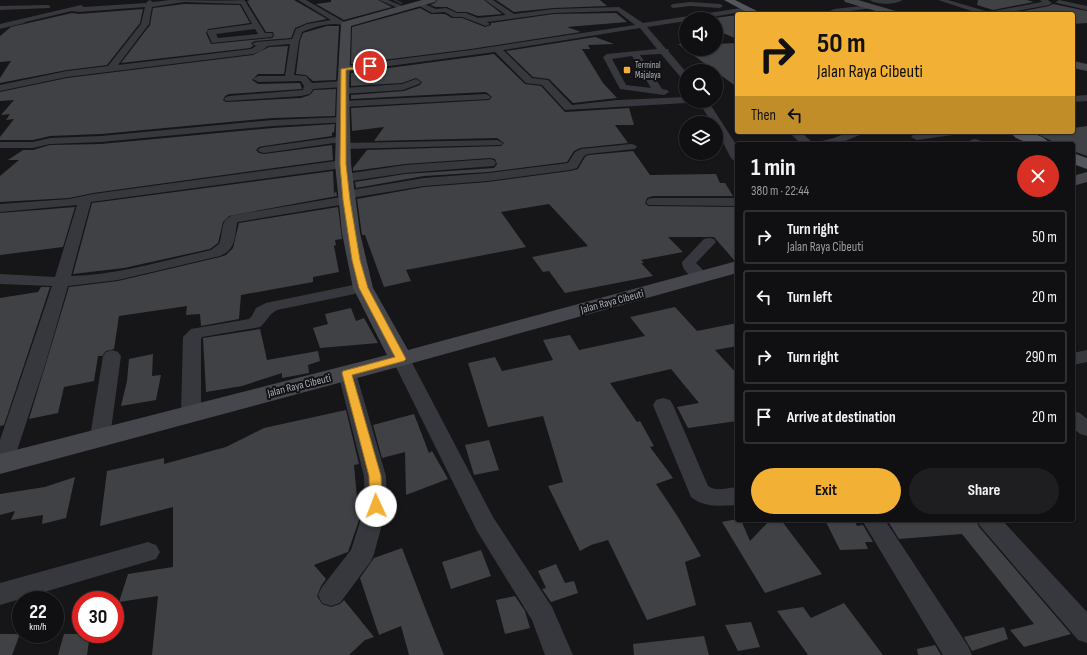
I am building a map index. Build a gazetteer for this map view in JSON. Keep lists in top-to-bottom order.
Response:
{
  "streets": {
    "street": ["Jalan Raya Cibeuti"]
  },
  "places": {
    "transit": ["Terminal Majalaya"]
  },
  "page": {
    "turn": ["50 m", "Jalan Raya Cibeuti"],
    "then": "Then",
    "heading": ["1 min", "380 m · 22:44"],
    "list": [
      {
        "name": "Turn right",
        "note": "Jalan Raya Cibeuti",
        "value": "50 m"
      },
      {
        "name": "Turn left",
        "value": "20 m"
      },
      {
        "name": "Turn right",
        "value": "290 m"
      },
      {
        "name": "Arrive at destination",
        "value": "20 m"
      }
    ],
    "buttons": ["Exit", "Share"],
    "speed": "22 km/h",
    "limit": "30"
  }
}
